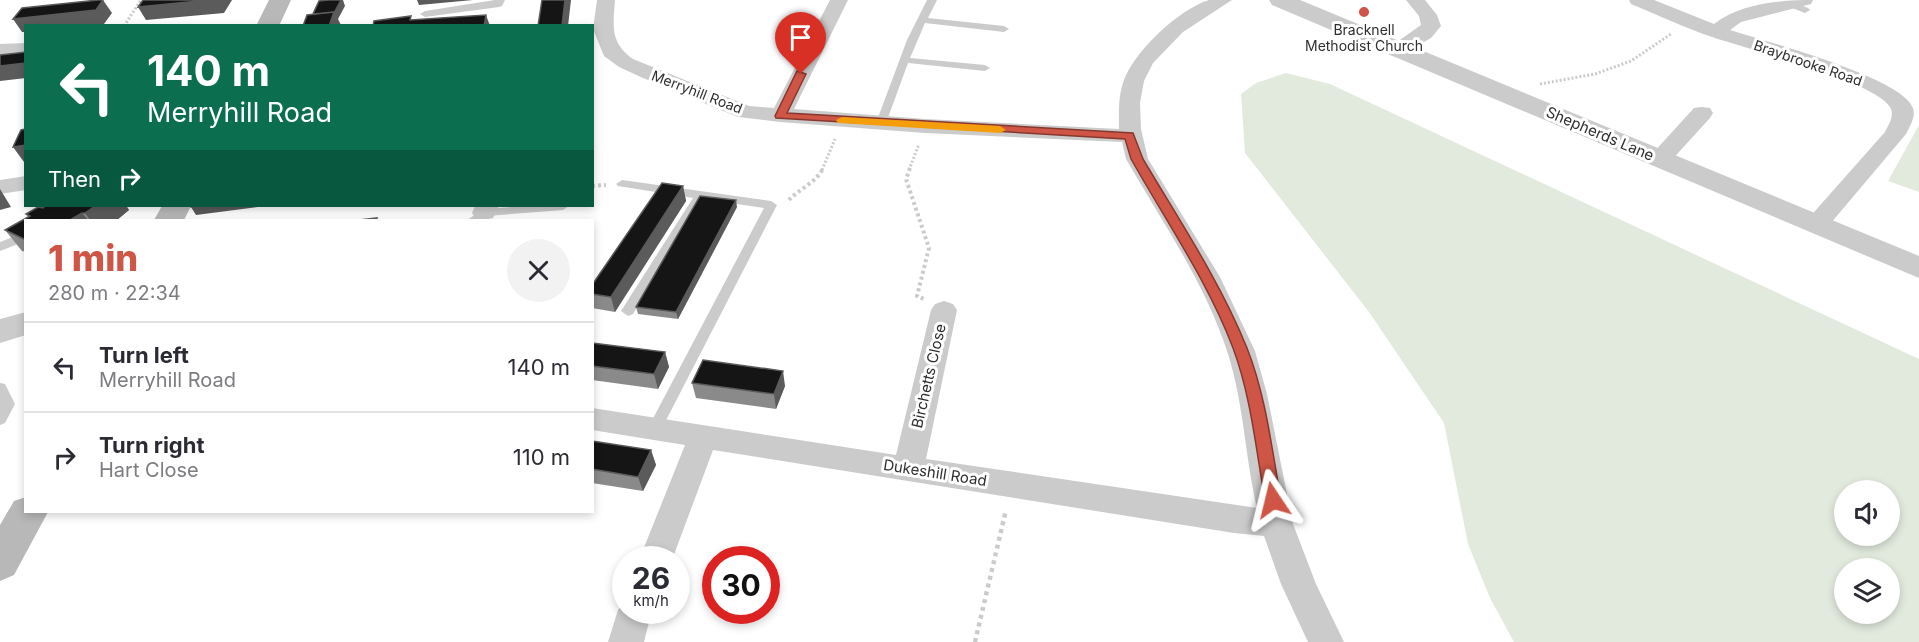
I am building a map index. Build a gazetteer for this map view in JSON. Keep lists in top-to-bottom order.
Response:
{
  "streets": {
    "street": [
      "Braybrooke Road",
      "Merryhill Road",
      "Shepherds Lane",
      "Birchetts Close",
      "Dukeshill Road"
    ]
  },
  "crossings": [
    ["Braybrooke Road", "Shepherds Lane"],
    ["Merryhill Road", "Birchetts Close"],
    ["Birchetts Close", "Dukeshill Road"]
  ],
  "places": ["Bracknell Methodist Church"],
  "page": {
    "turn": ["140 m", "Merryhill Road"],
    "then": "Then",
    "heading": ["1 min", "280 m · 22:34"],
    "list": [
      {
        "name": "Turn left",
        "note": "Merryhill Road",
        "value": "140 m"
      },
      {
        "name": "Turn right",
        "note": "Hart Close",
        "value": "110 m"
      }
    ],
    "speed": "26 km/h",
    "limit": "30"
  }
}
